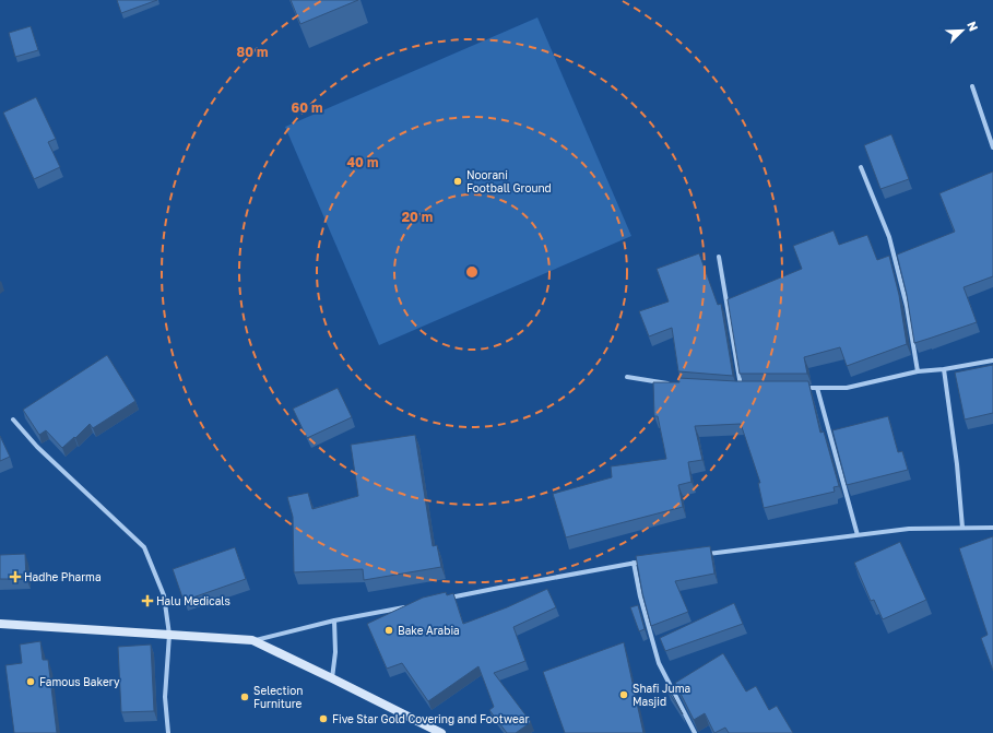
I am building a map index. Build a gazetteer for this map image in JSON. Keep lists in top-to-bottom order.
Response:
{
  "places": {
    "other": [
      "Noorani Football Ground",
      "Bake Arabia",
      "Famous Bakery",
      "Shafi Juma Masjid",
      "Selection Furniture",
      "Five Star Gold Covering and Footwear"
    ],
    "health": ["Hadhe Pharma", "Halu Medicals"]
  },
  "north": "top right",
  "rings": [
    "80 m",
    "60 m",
    "40 m",
    "20 m"
  ]
}
